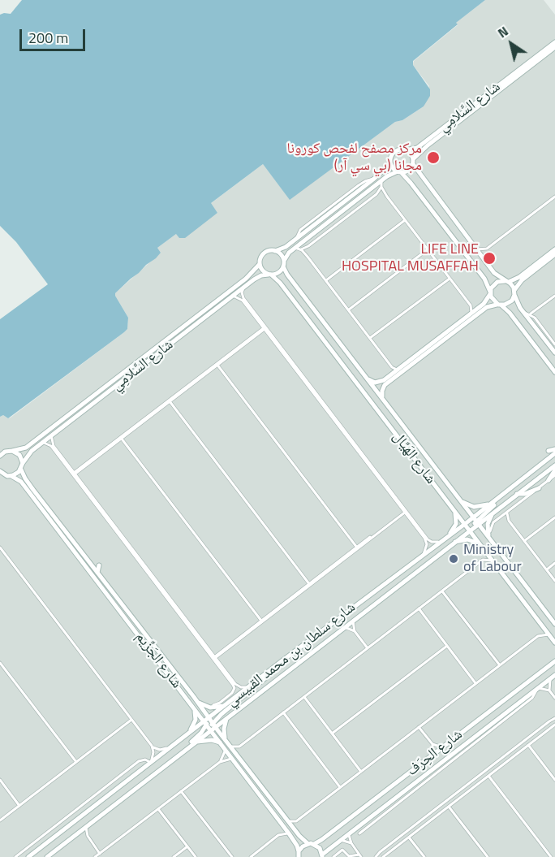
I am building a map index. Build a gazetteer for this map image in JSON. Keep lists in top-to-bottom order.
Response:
{
  "streets": {
    "street": [
      "شارع السَّلامِي",
      "شارع الهَيَّال",
      "شارع سلطان بن محمد القبيسي",
      "شارع الجَزِّيم",
      "شارع الحِرَف"
    ]
  },
  "crossings": [
    ["شارع السَّلامِي", "شارع الهَيَّال"],
    ["شارع الهَيَّال", "شارع سلطان بن محمد القبيسي"],
    ["شارع سلطان بن محمد القبيسي", "شارع الجَزِّيم"],
    ["شارع الجَزِّيم", "شارع الحِرَف"]
  ],
  "places": ["مركز مصفح لفحص كورونا (بي سي آر) مجانا", "LIFE LINE HOSPITAL MUSAFFAH", "Ministry of Labour"],
  "scale_bar": "200 m",
  "north": "top left"
}
